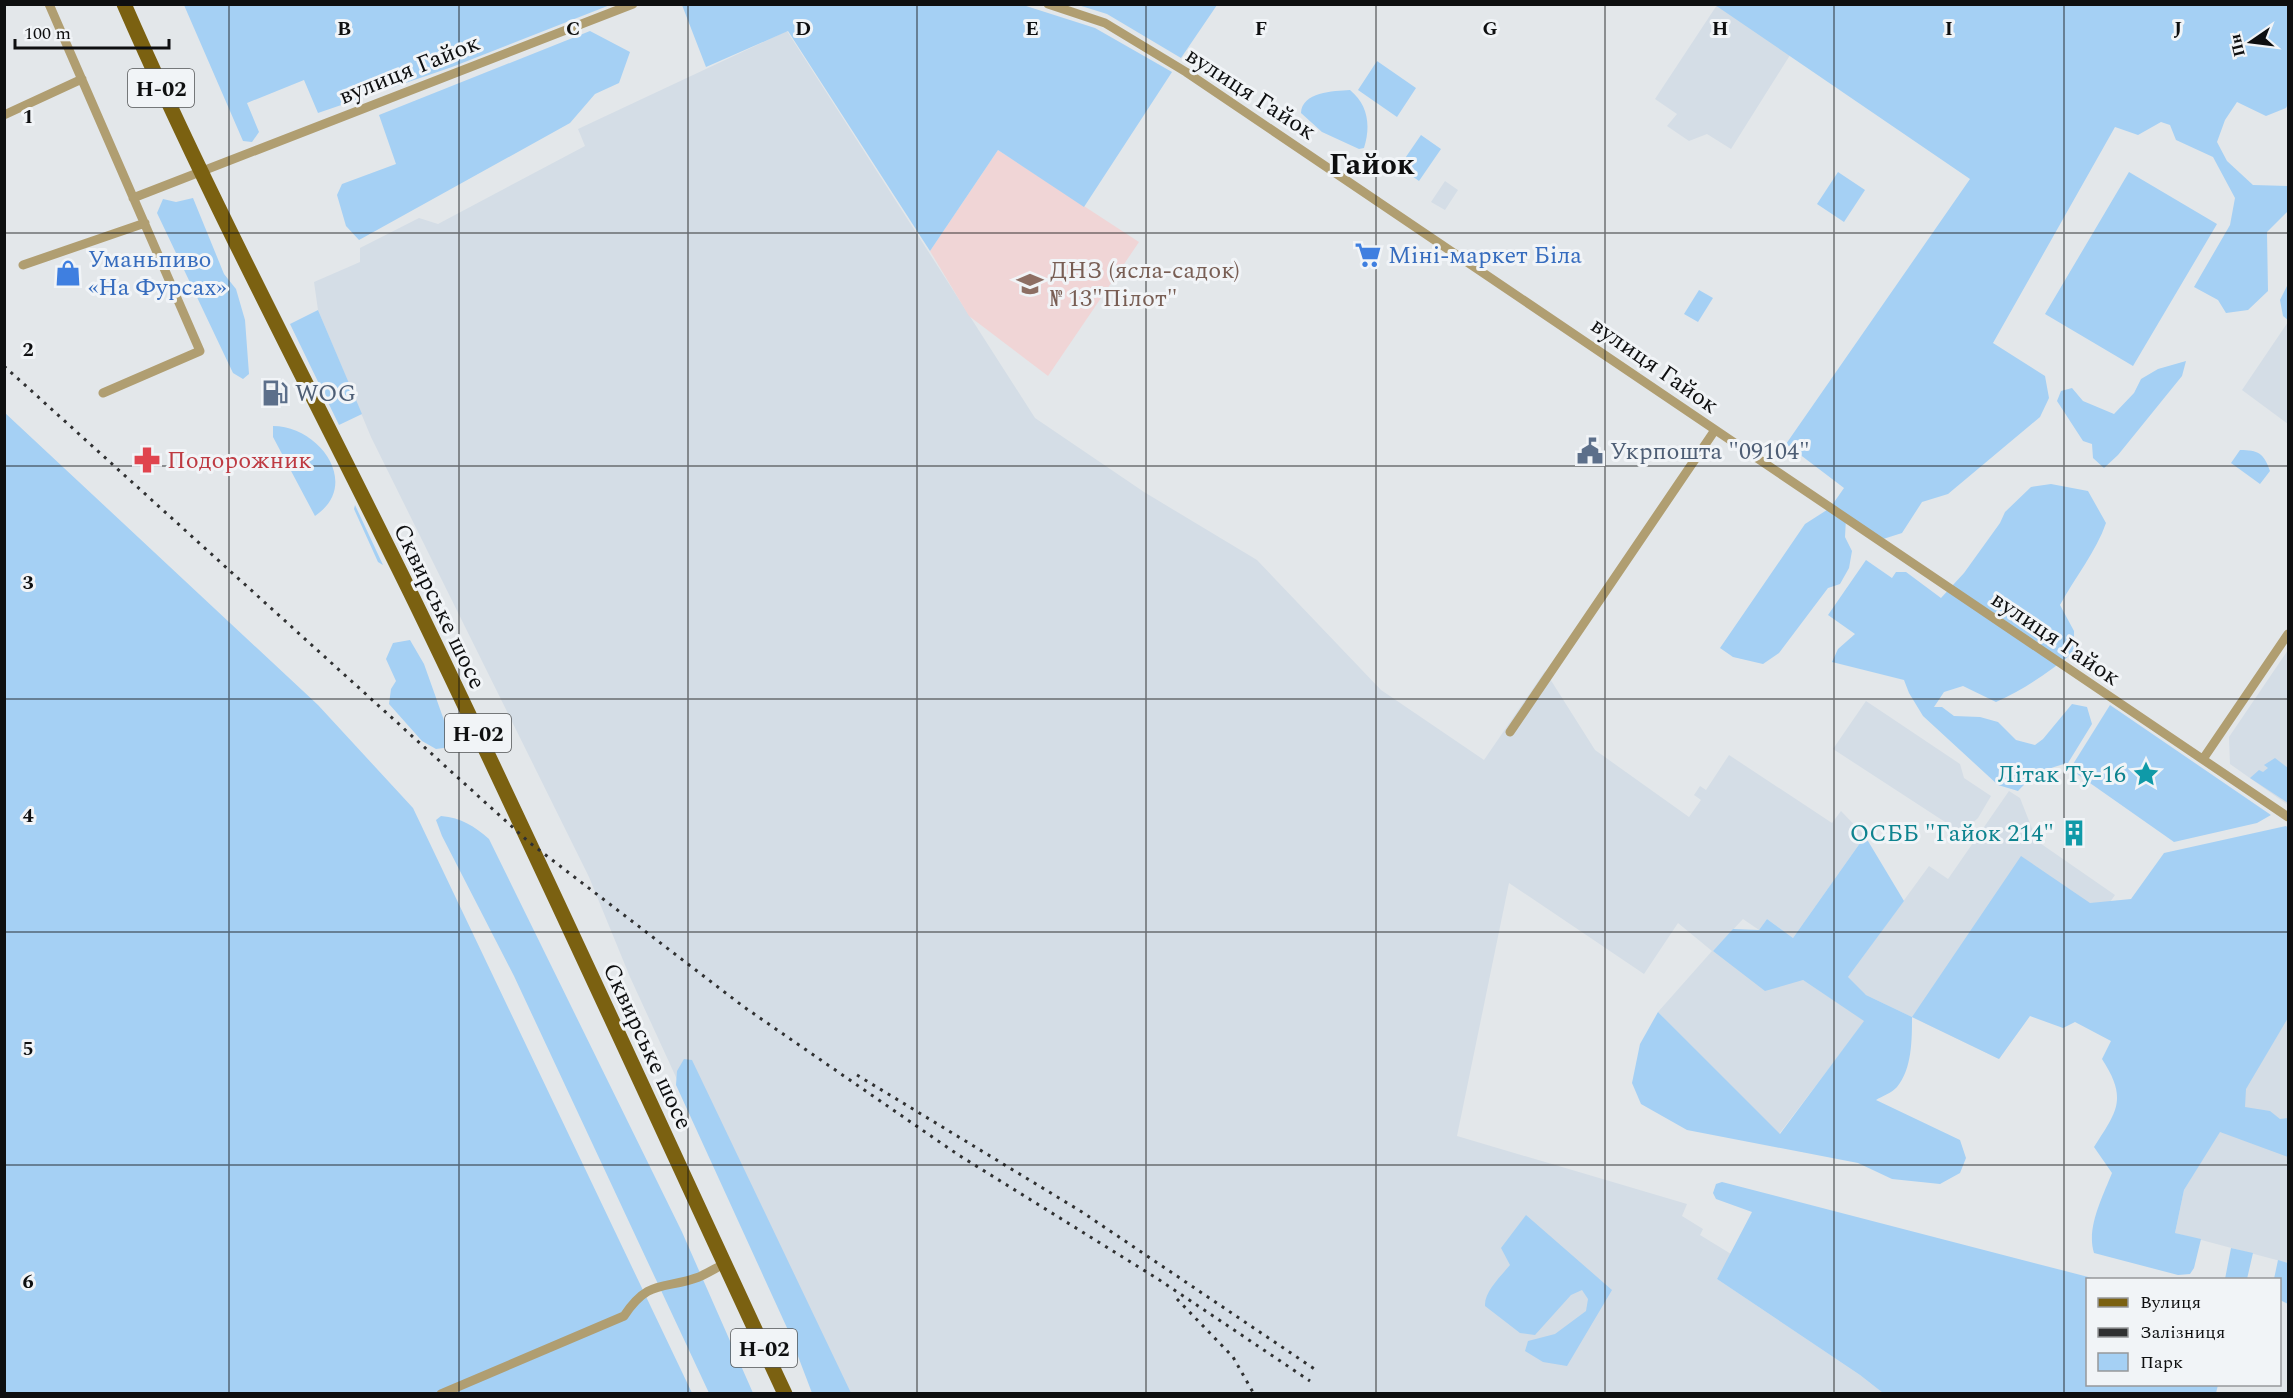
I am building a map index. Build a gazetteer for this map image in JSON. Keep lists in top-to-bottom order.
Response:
{
  "streets": {
    "main road": ["Н-02", "Сквирське шосе"],
    "street": ["вулиця Гайок"]
  },
  "crossings": [
    ["вулиця Гайок", "Сквирське шосе"]
  ],
  "districts": ["Гайок"],
  "places": {
    "supermarket": ["Міні-маркет Біла"],
    "shop": ["Уманьпиво «На Фурсах»"],
    "school or university": ["ДНЗ (ясла-садок) № 13\"Пілот\""],
    "fuel station": ["WOG"],
    "public building": ["Укрпошта \"09104\""],
    "pharmacy": ["Подорожник"],
    "place": ["Літак Ту-16"],
    "building": ["ОСББ \"Гайок 214\""]
  },
  "legend": ["Вулиця", "Залізниця", "Парк"],
  "scale_bar": "100 m",
  "north": "left",
  "grid": {
    "columns": [
      "B",
      "C",
      "D",
      "E",
      "F",
      "G",
      "H",
      "I",
      "J"
    ],
    "rows": [
      "1",
      "2",
      "3",
      "4",
      "5",
      "6"
    ]
  }
}
